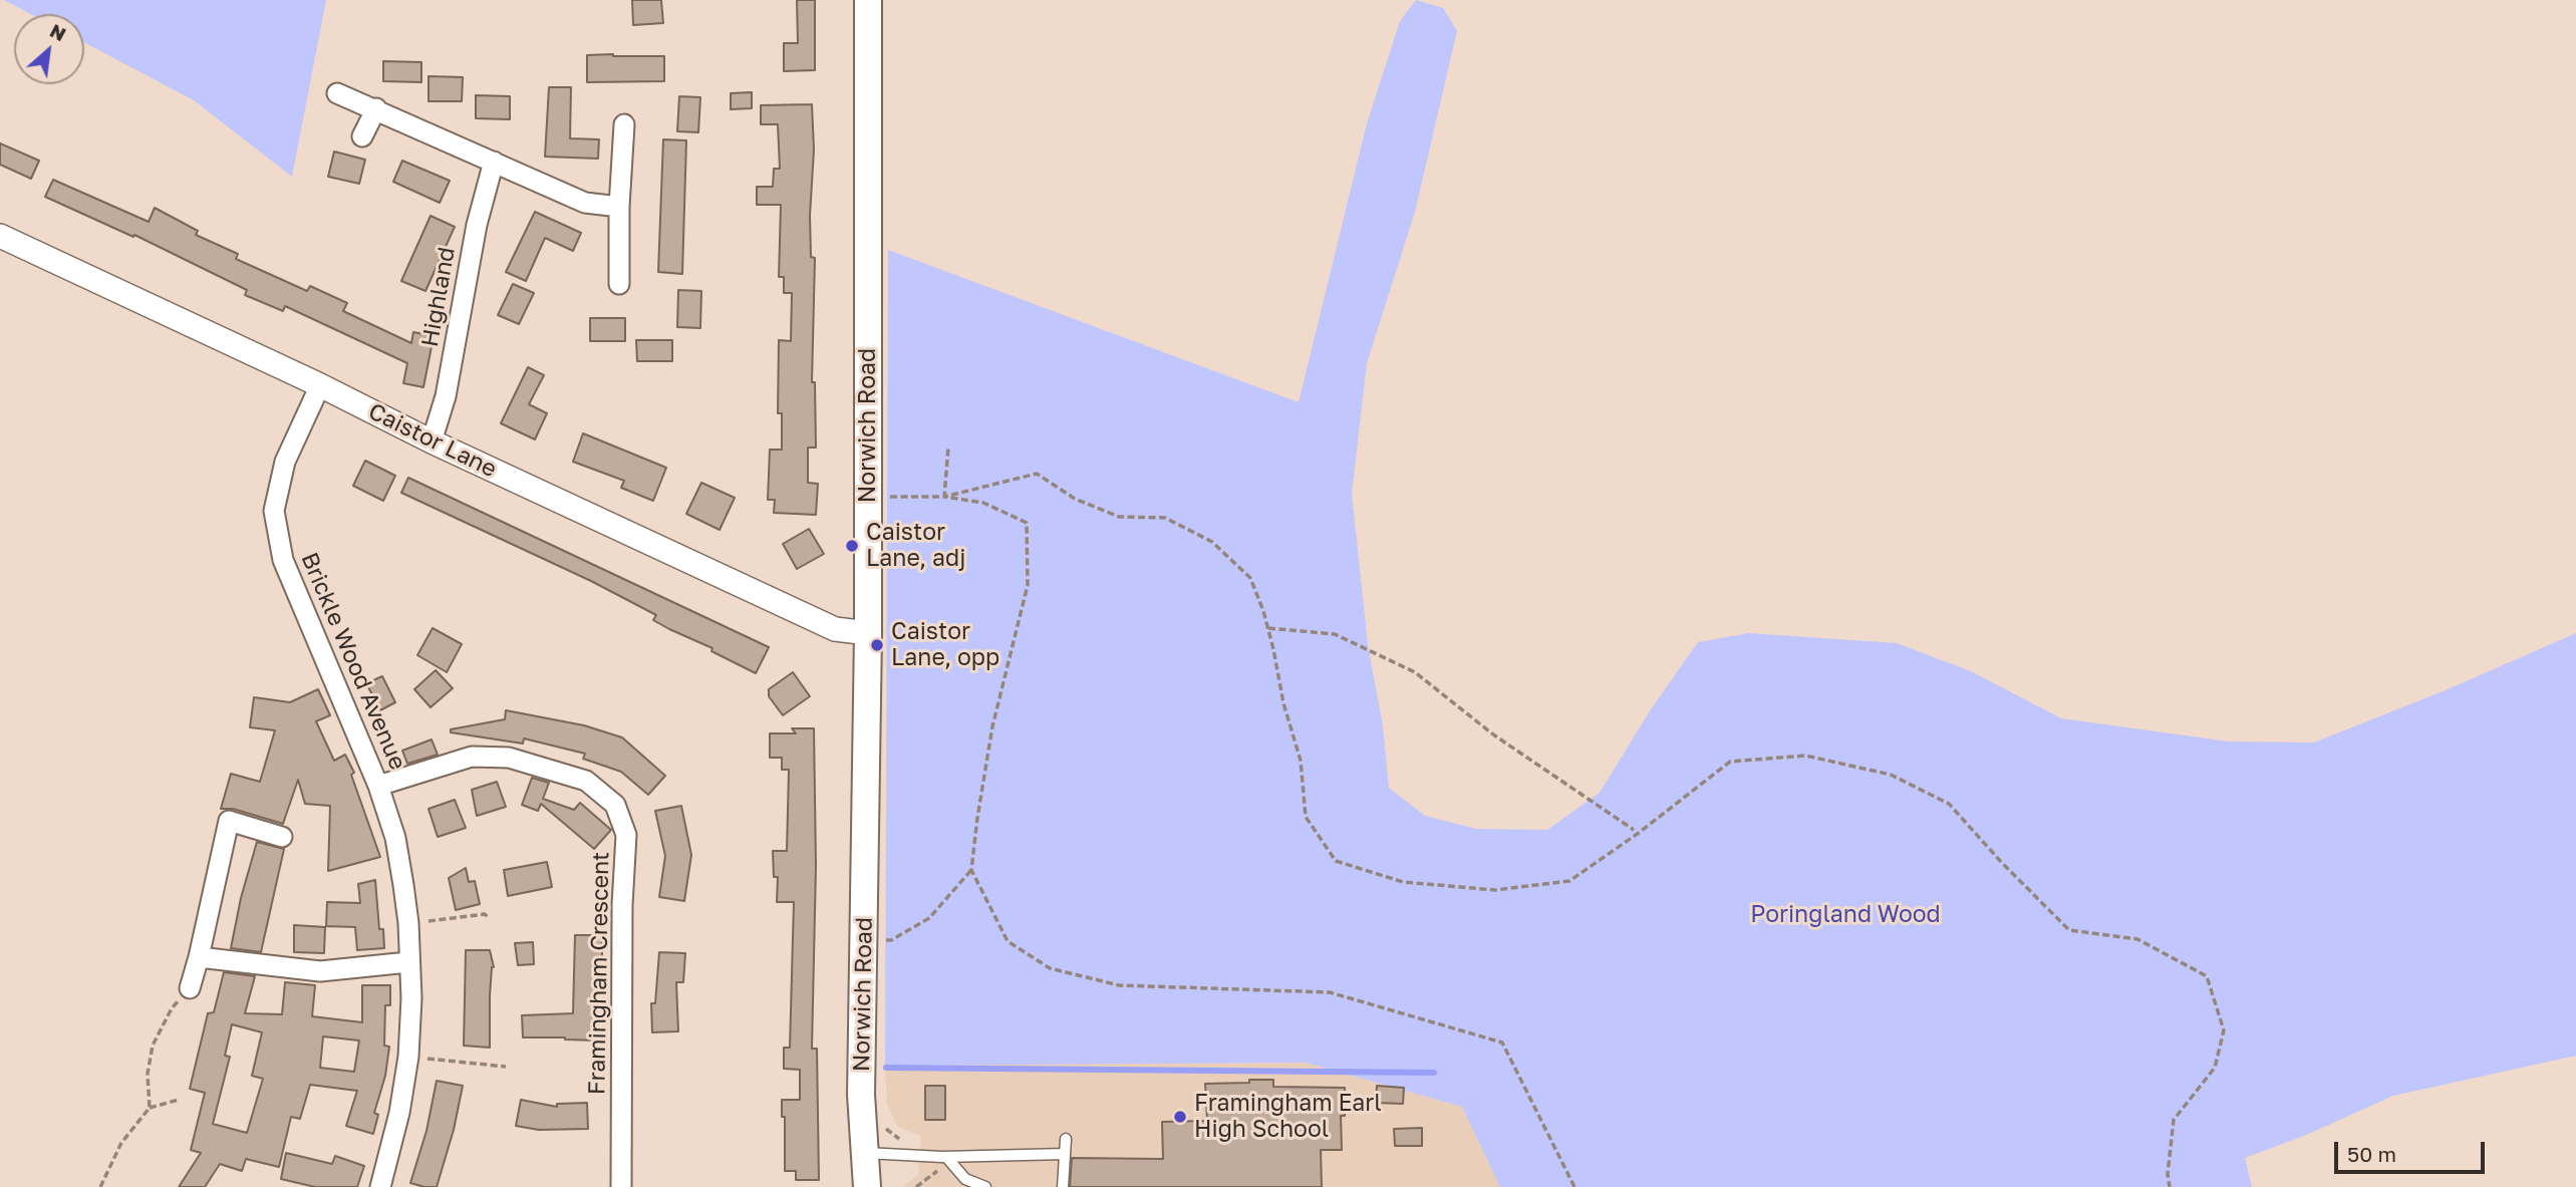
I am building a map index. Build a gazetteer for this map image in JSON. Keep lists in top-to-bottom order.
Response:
{
  "streets": {
    "main road": ["Norwich Road"],
    "street": [
      "Highland",
      "Caistor Lane",
      "Brickle Wood Avenue",
      "Framingham Crescent"
    ]
  },
  "crossings": [
    ["Highland", "Caistor Lane"],
    ["Norwich Road", "Caistor Lane"],
    ["Caistor Lane", "Brickle Wood Avenue"],
    ["Brickle Wood Avenue", "Framingham Crescent"]
  ],
  "parks": ["Poringland Wood"],
  "places": ["Caistor Lane, adj", "Caistor Lane, opp", "Framingham Earl High School"],
  "scale_bar": "50 m",
  "north": "top right"
}
